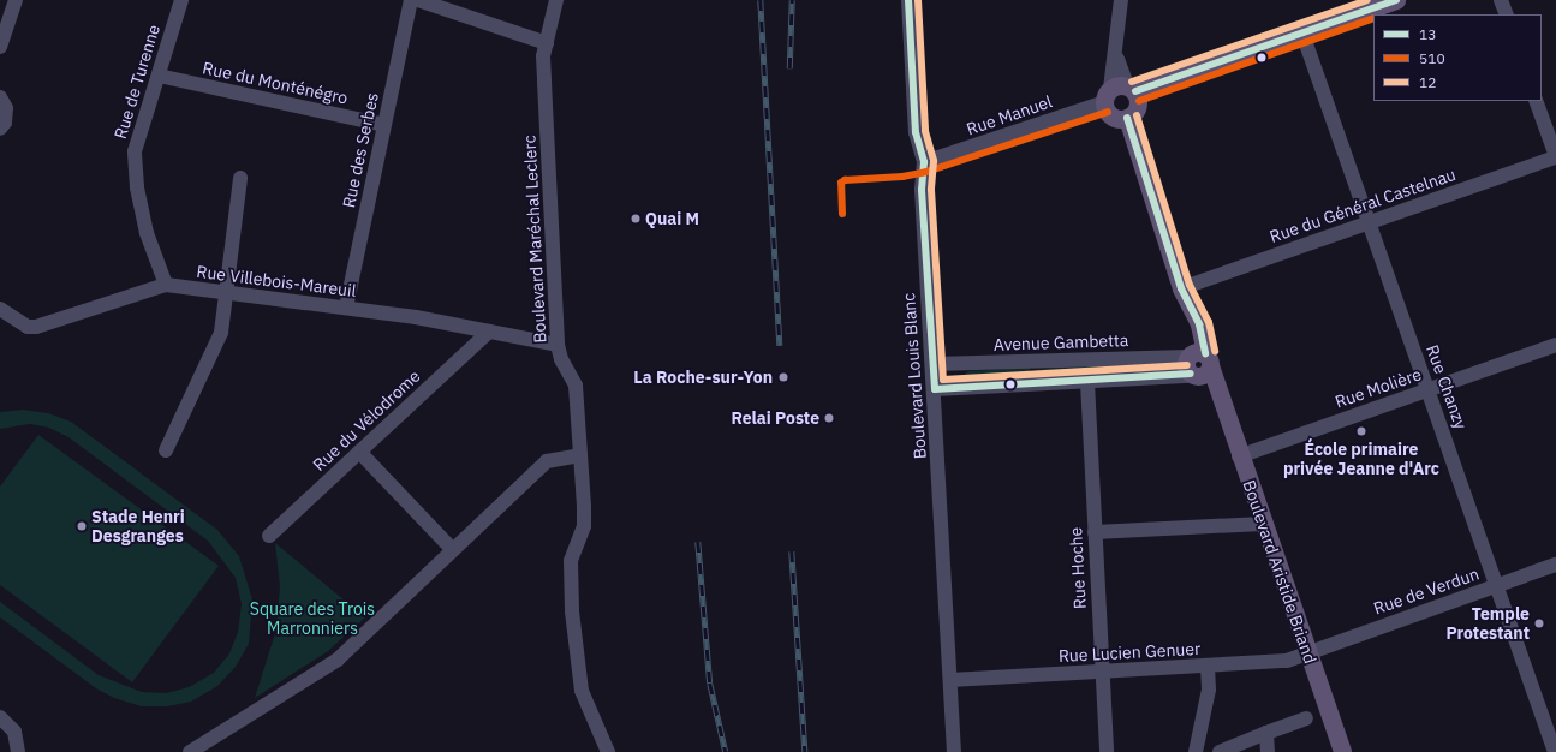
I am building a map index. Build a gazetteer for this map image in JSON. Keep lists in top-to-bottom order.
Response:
{
  "streets": {
    "main road": ["Boulevard Aristide Briand"],
    "street": [
      "Rue de Turenne",
      "Rue du Monténégro",
      "Rue Manuel",
      "Rue des Serbes",
      "Rue du Général Castelnau",
      "Boulevard Maréchal Leclerc",
      "Rue Villebois-Mareuil",
      "Avenue Gambetta",
      "Boulevard Louis Blanc",
      "Rue Chanzy",
      "Rue Molière",
      "Rue du Vélodrome",
      "Rue Hoche",
      "Rue de Verdun",
      "Rue Lucien Genuer"
    ]
  },
  "crossings": [
    ["Rue de Turenne", "Rue du Monténégro"],
    ["Rue de Turenne", "Rue Villebois-Mareuil"],
    ["Rue du Monténégro", "Rue des Serbes"],
    ["Rue Manuel", "Boulevard Louis Blanc"],
    ["Rue des Serbes", "Rue Villebois-Mareuil"],
    ["Rue du Général Castelnau", "Rue Chanzy"],
    ["Rue du Général Castelnau", "Boulevard Aristide Briand"],
    ["Boulevard Maréchal Leclerc", "Rue Villebois-Mareuil"],
    ["Rue Villebois-Mareuil", "Rue du Vélodrome"],
    ["Avenue Gambetta", "Boulevard Louis Blanc"],
    ["Avenue Gambetta", "Boulevard Aristide Briand"],
    ["Boulevard Louis Blanc", "Rue Lucien Genuer"],
    ["Rue Chanzy", "Rue Molière"],
    ["Rue Chanzy", "Rue de Verdun"],
    ["Rue Molière", "Boulevard Aristide Briand"],
    ["Rue Hoche", "Rue Lucien Genuer"],
    ["Boulevard Aristide Briand", "Rue de Verdun"],
    ["Boulevard Aristide Briand", "Rue Lucien Genuer"],
    ["Rue de Verdun", "Rue Lucien Genuer"]
  ],
  "parks": ["Square des Trois Marronniers"],
  "places": [
    "Quai M",
    "La Roche-sur-Yon",
    "Relai Poste",
    "École primaire privée Jeanne d'Arc",
    "Stade Henri Desgranges",
    "Temple Protestant"
  ],
  "lines": ["transit line 13", "transit line 12", "transit line 510"],
  "legend": ["13", "510", "12"]
}
